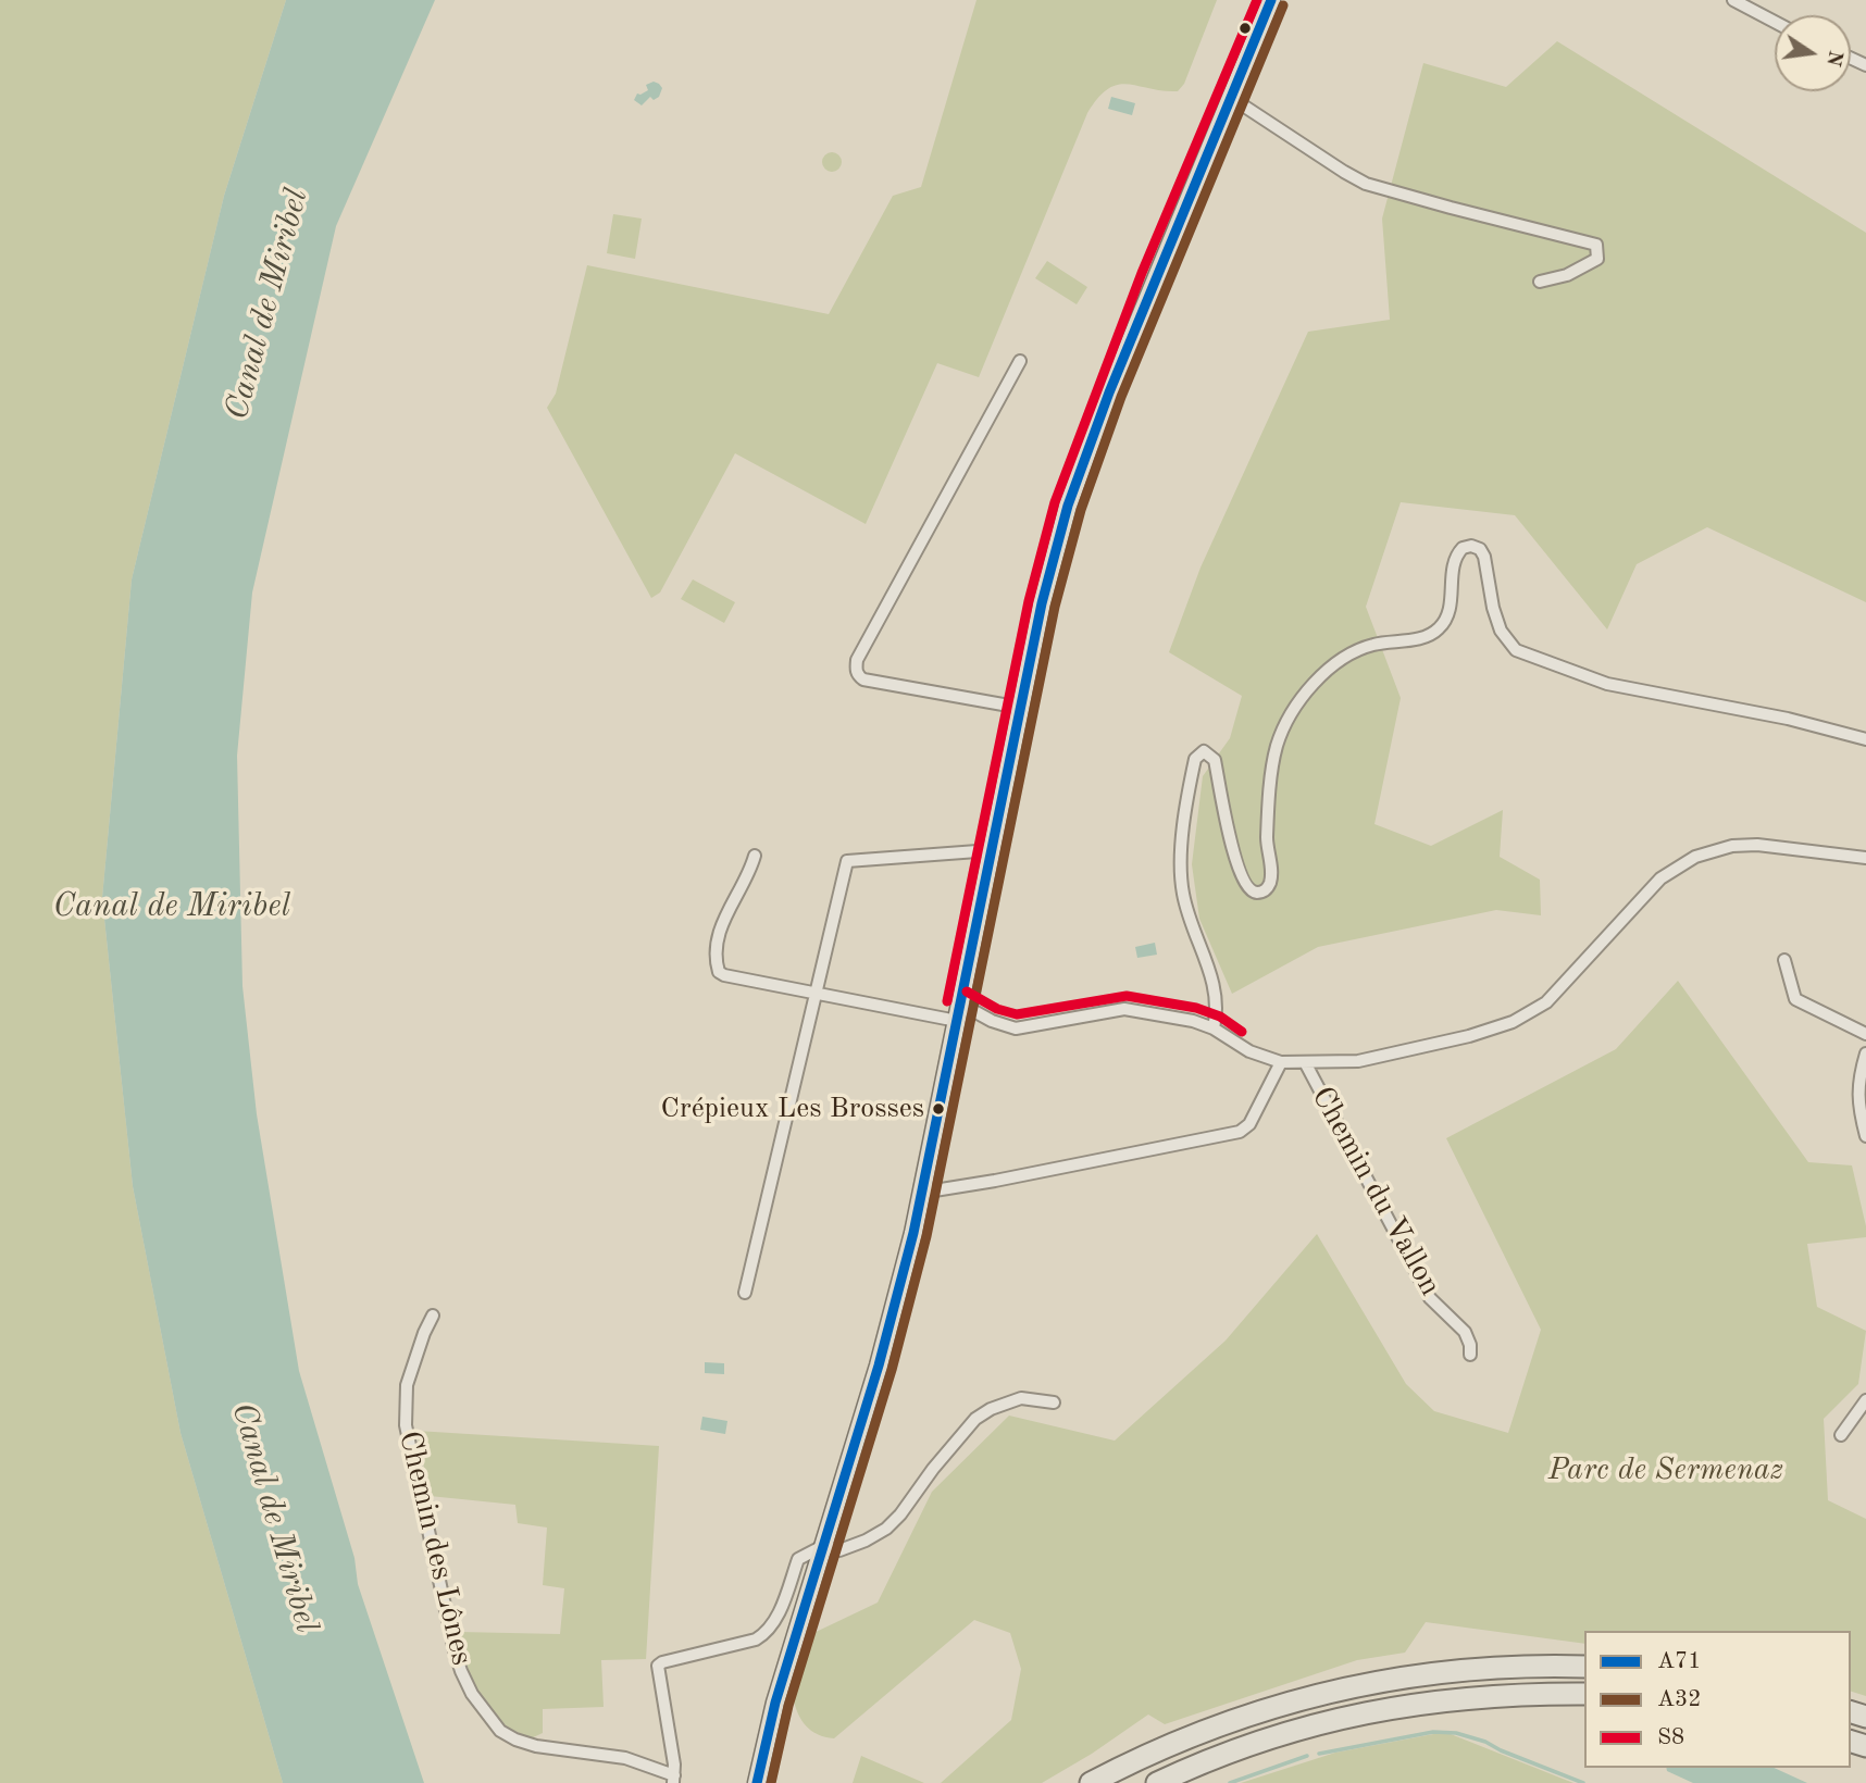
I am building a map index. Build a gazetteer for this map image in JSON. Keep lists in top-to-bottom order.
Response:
{
  "streets": {
    "street": ["Chemin du Vallon", "Chemin des Lônes"]
  },
  "water": ["Canal de Miribel"],
  "parks": ["Parc de Sermenaz"],
  "places": ["Crépieux Les Brosses"],
  "lines": ["transit line A71", "transit line S8", "transit line A32"],
  "legend": ["A71", "A32", "S8"],
  "north": "right"
}
